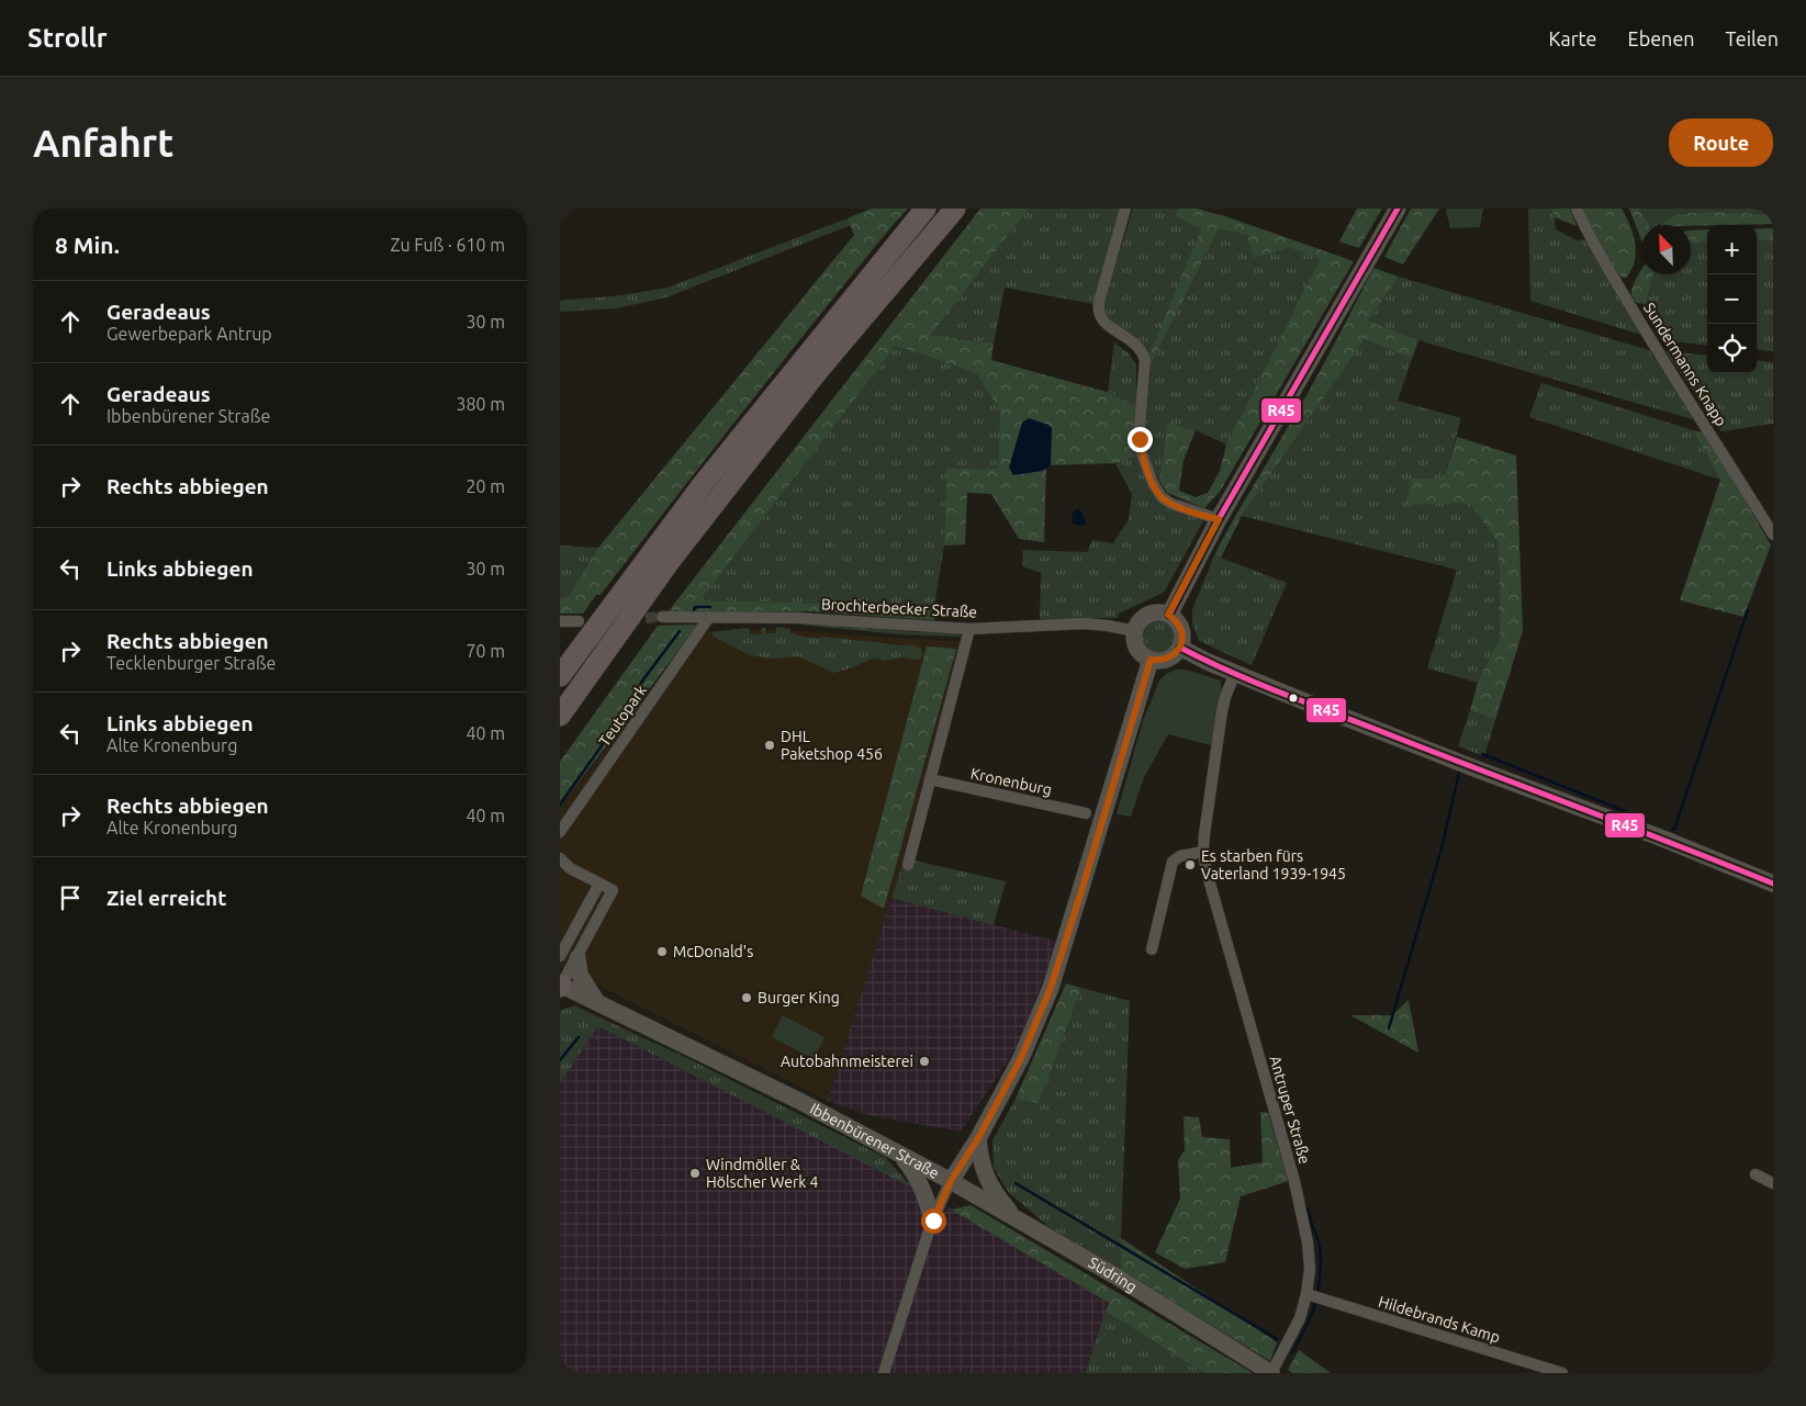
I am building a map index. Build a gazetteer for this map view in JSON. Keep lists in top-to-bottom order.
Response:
{
  "streets": {
    "main road": ["Ibbenbürener Straße", "Südring"],
    "street": [
      "Sundermanns Knapp",
      "Brochterbecker Straße",
      "Teutopark",
      "Kronenburg",
      "Antruper Straße",
      "Hildebrands Kamp"
    ]
  },
  "crossings": [
    ["Brochterbecker Straße", "Teutopark"],
    ["Brochterbecker Straße", "Ibbenbürener Straße"],
    ["Antruper Straße", "Südring"],
    ["Antruper Straße", "Hildebrands Kamp"],
    ["Ibbenbürener Straße", "Südring"]
  ],
  "places": [
    "DHL Paketshop 456",
    "Es starben fürs Vaterland 1939-1945",
    "McDonald's",
    "Burger King",
    "Autobahnmeisterei",
    "Windmöller & Hölscher Werk 4"
  ],
  "lines": ["transit line R45"],
  "north": "top left",
  "page": {
    "header": "Strollr",
    "nav": ["Karte", "Ebenen", "Teilen"],
    "buttons": "Route",
    "title": "Anfahrt",
    "heading": ["8 Min.", "Zu Fuß · 610 m"],
    "map_buttons": ["+", "−"],
    "list": [
      ["Geradeaus", "Gewerbepark Antrup", "30 m"],
      ["Geradeaus", "Ibbenbürener Straße", "380 m"],
      ["Rechts abbiegen", "20 m"],
      ["Links abbiegen", "30 m"],
      ["Rechts abbiegen", "Tecklenburger Straße", "70 m"],
      ["Links abbiegen", "Alte Kronenburg", "40 m"],
      ["Rechts abbiegen", "Alte Kronenburg", "40 m"],
      "Ziel erreicht"
    ]
  }
}
